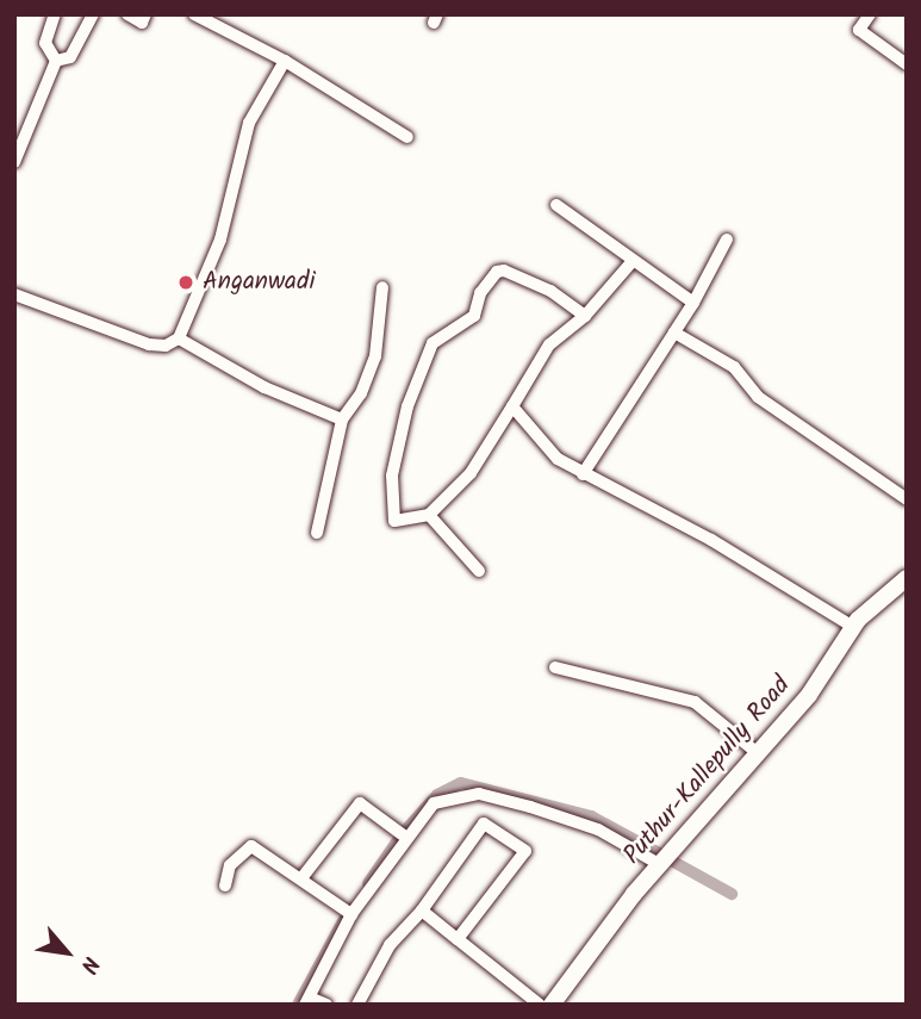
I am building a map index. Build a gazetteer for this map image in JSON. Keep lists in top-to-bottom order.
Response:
{
  "streets": {
    "main road": ["Puthur-Kallepully Road"]
  },
  "places": ["Anganwadi"],
  "north": "bottom right"
}
